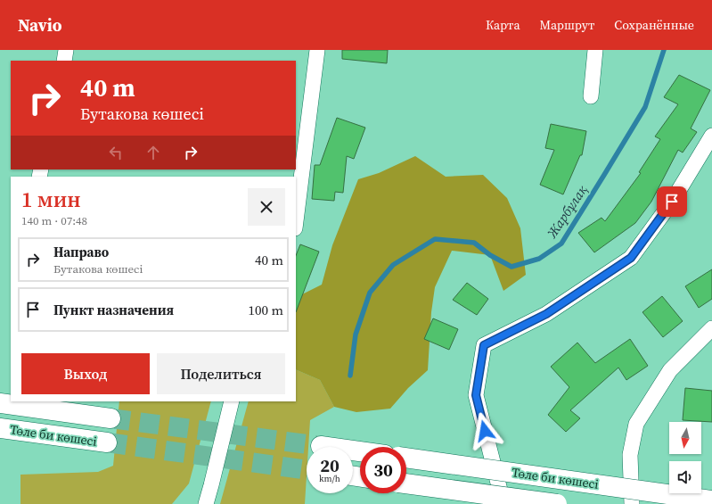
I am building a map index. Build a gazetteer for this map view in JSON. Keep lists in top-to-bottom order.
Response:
{
  "streets": {
    "main road": ["Төле би көшесі"]
  },
  "water": ["Жарбұлақ"],
  "north": "bottom",
  "page": {
    "header": "Navio",
    "nav": ["Карта", "Маршрут", "Сохранённые"],
    "turn": ["40 m", "Бутакова көшесі"],
    "heading": ["1 мин", "140 m · 07:48"],
    "list": [
      {
        "name": "Направо",
        "note": "Бутакова көшесі",
        "value": "40 m"
      },
      {
        "name": "Пункт назначения",
        "value": "100 m"
      }
    ],
    "buttons": ["Выход", "Поделиться"],
    "speed": "20 km/h",
    "limit": "30"
  }
}
